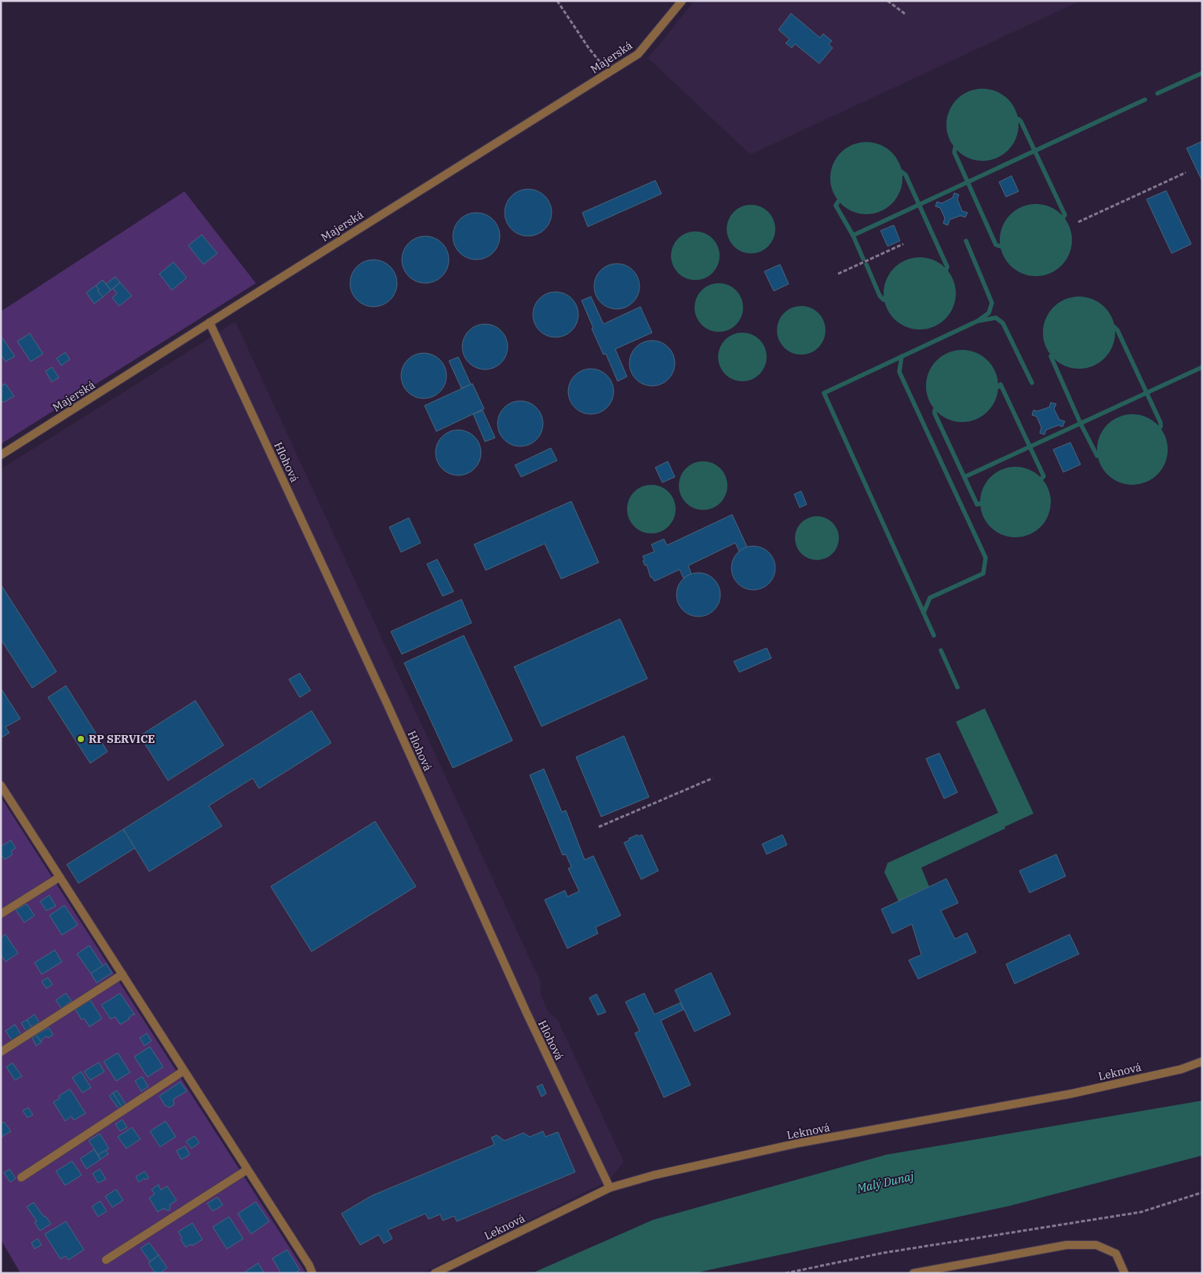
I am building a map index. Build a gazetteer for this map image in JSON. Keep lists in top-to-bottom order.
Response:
{
  "streets": {
    "street": ["Majerská", "Hlohová", "Leknová"]
  },
  "crossings": [
    ["Majerská", "Hlohová"],
    ["Hlohová", "Leknová"]
  ],
  "water": ["Malý Dunaj"],
  "places": ["RP SERVICE"]
}
